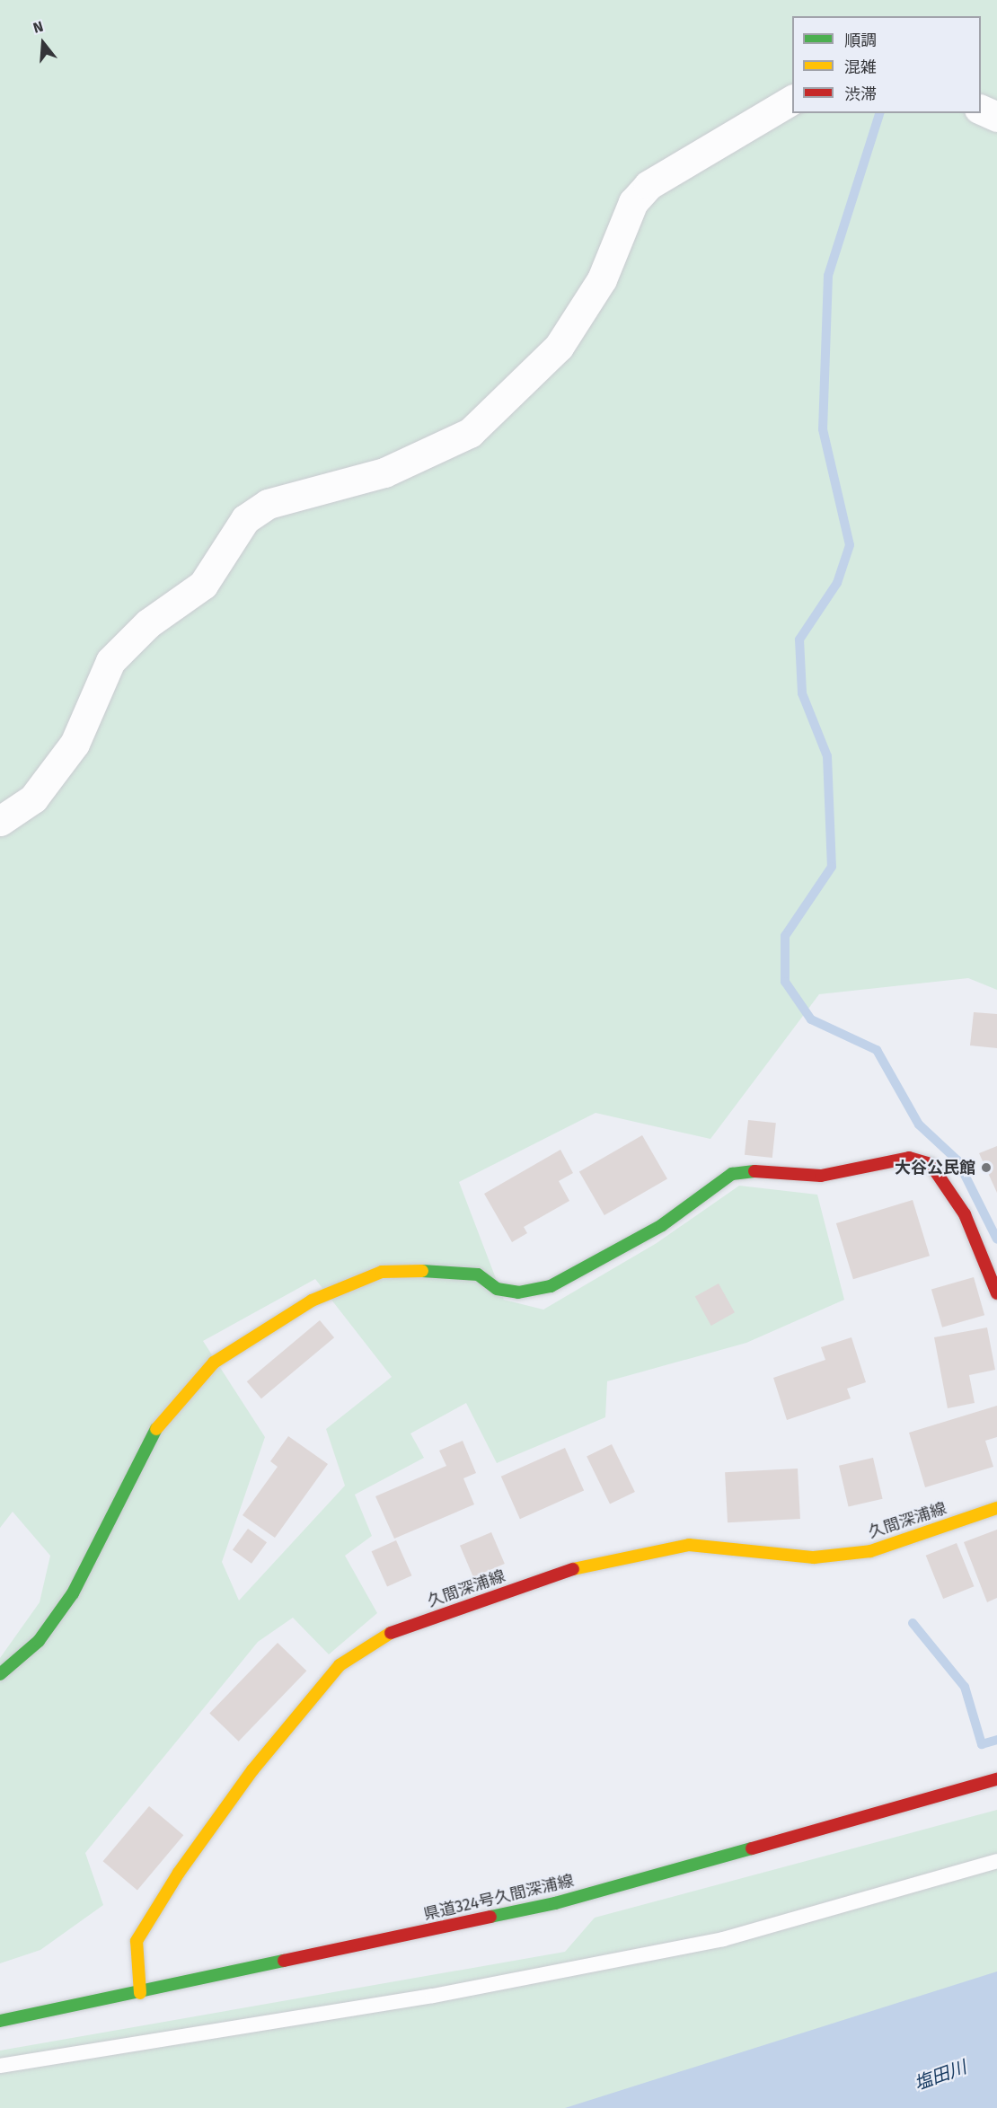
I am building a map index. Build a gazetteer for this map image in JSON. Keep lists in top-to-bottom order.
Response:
{
  "streets": {
    "street": ["久間深浦線", "県道324号久間深浦線"]
  },
  "crossings": [
    ["久間深浦線", "県道324号久間深浦線"]
  ],
  "water": ["塩田川"],
  "places": ["大谷公民館"],
  "legend": ["順調", "混雑", "渋滞"],
  "north": "top"
}
